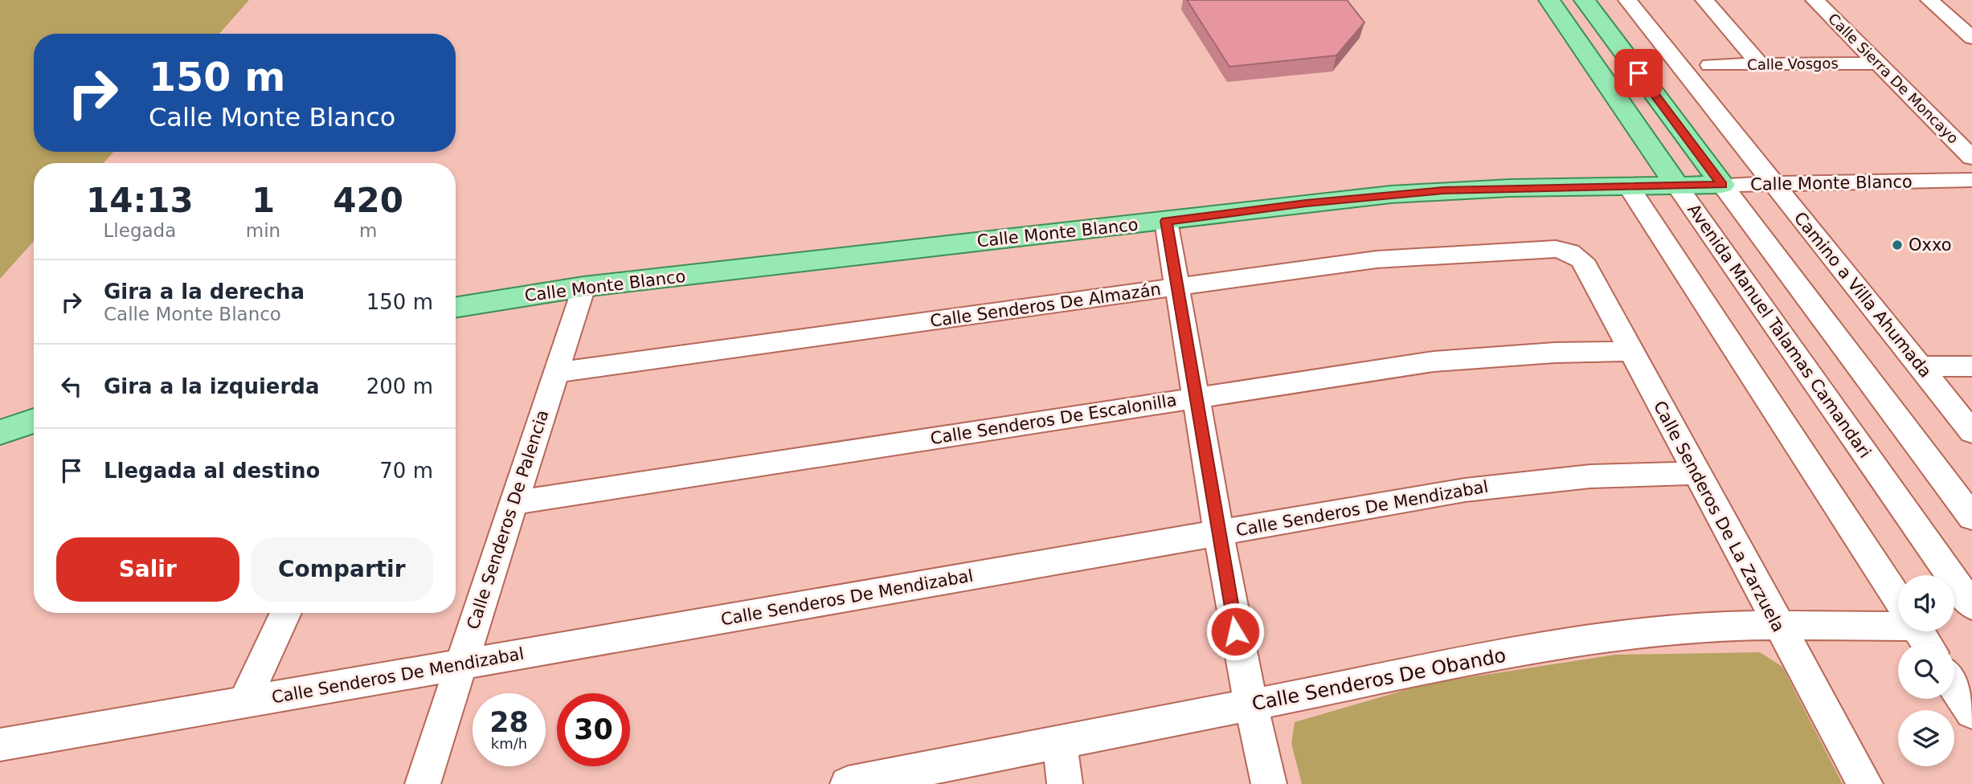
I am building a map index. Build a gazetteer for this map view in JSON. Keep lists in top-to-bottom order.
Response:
{
  "streets": {
    "main road": ["Calle Monte Blanco", "Avenida Manuel Talamas Camandari"],
    "street": [
      "Calle Vosgos",
      "Calle Sierra De Moncayo",
      "Camino a Villa Ahumada",
      "Calle Senderos De Almazán",
      "Calle Senderos De Escalonilla",
      "Calle Senderos De Mendizabal",
      "Calle Senderos De La Zarzuela",
      "Calle Senderos De Palencia",
      "Calle Senderos De Obando"
    ]
  },
  "crossings": [
    ["Calle Vosgos", "Calle Sierra De Moncayo"],
    ["Calle Monte Blanco", "Camino a Villa Ahumada"],
    ["Calle Monte Blanco", "Avenida Manuel Talamas Camandari"],
    ["Calle Monte Blanco", "Calle Senderos De Palencia"],
    ["Calle Senderos De Almazán", "Calle Senderos De La Zarzuela"],
    ["Calle Senderos De Almazán", "Calle Senderos De Palencia"],
    ["Calle Senderos De Escalonilla", "Calle Senderos De La Zarzuela"],
    ["Calle Senderos De Escalonilla", "Calle Senderos De Palencia"],
    ["Calle Senderos De Mendizabal", "Calle Senderos De La Zarzuela"],
    ["Calle Senderos De Mendizabal", "Calle Senderos De Palencia"],
    ["Calle Senderos De La Zarzuela", "Calle Senderos De Obando"]
  ],
  "places": ["Oxxo"],
  "page": {
    "turn": ["150 m", "Calle Monte Blanco"],
    "eta": [
      "14:13",
      "Llegada",
      "1",
      "min",
      "420",
      "m"
    ],
    "list": [
      {
        "name": "Gira a la derecha",
        "note": "Calle Monte Blanco",
        "value": "150 m"
      },
      {
        "name": "Gira a la izquierda",
        "value": "200 m"
      },
      {
        "name": "Llegada al destino",
        "value": "70 m"
      }
    ],
    "buttons": ["Salir", "Compartir"],
    "speed": "28 km/h",
    "limit": "30"
  }
}
